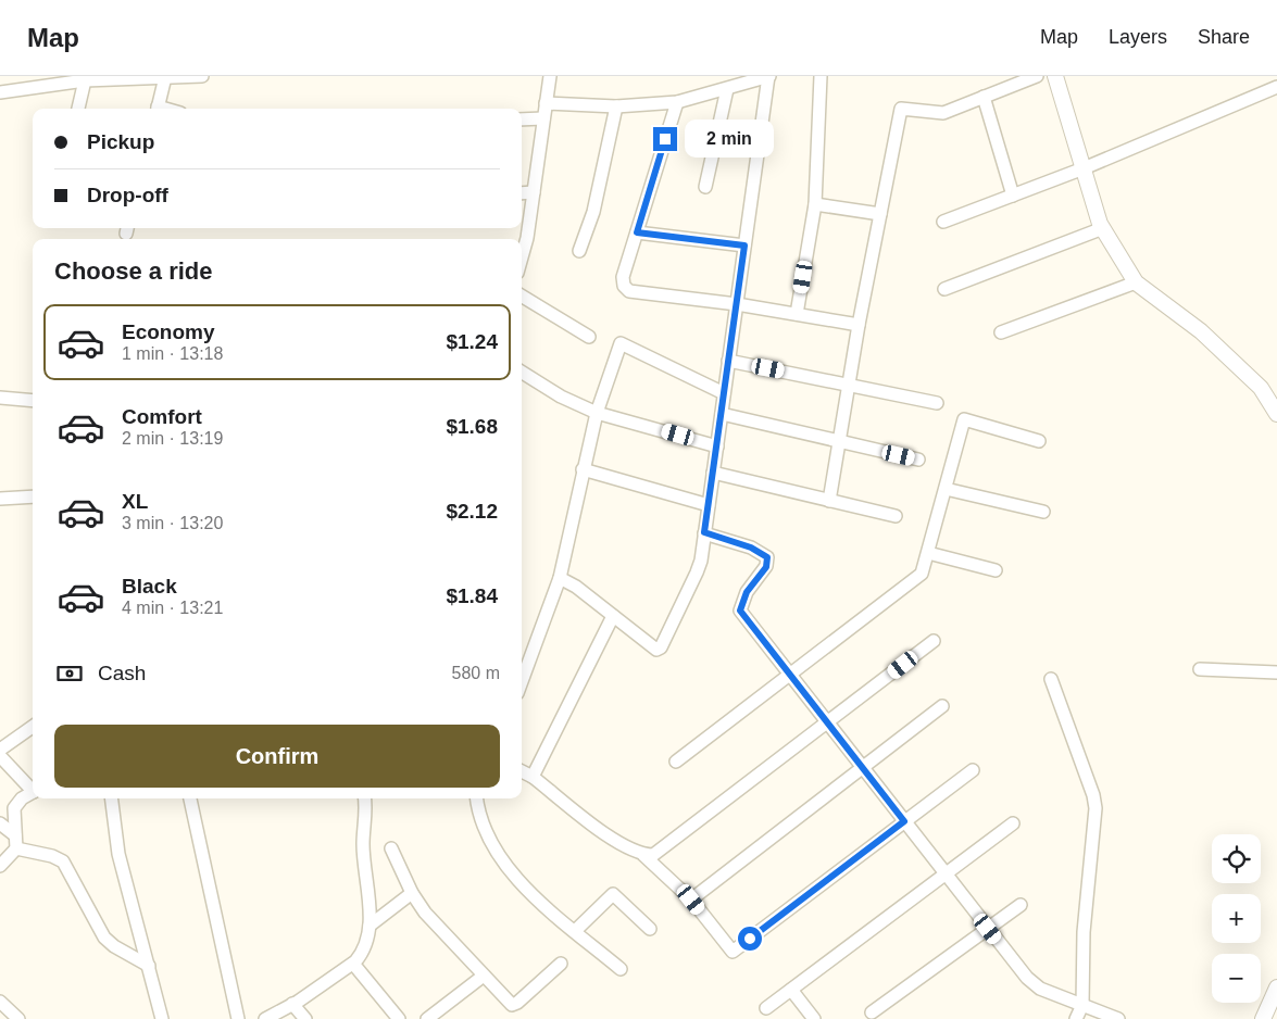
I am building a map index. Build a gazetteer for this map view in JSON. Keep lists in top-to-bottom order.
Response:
{
  "page": {
    "header": "Map",
    "nav": ["Map", "Layers", "Share"],
    "banner": ["Pickup", "Drop-off"],
    "bubble": "2 min",
    "heading": "Choose a ride",
    "list": [
      {
        "name": "Economy",
        "note": "1 min · 13:18",
        "value": "$1.24"
      },
      {
        "name": "Comfort",
        "note": "2 min · 13:19",
        "value": "$1.68"
      },
      {
        "name": "XL",
        "note": "3 min · 13:20",
        "value": "$2.12"
      },
      {
        "name": "Black",
        "note": "4 min · 13:21",
        "value": "$1.84"
      }
    ],
    "pay": ["Cash", "580 m"],
    "buttons": "Confirm",
    "map_buttons": ["+", "−"]
  }
}
